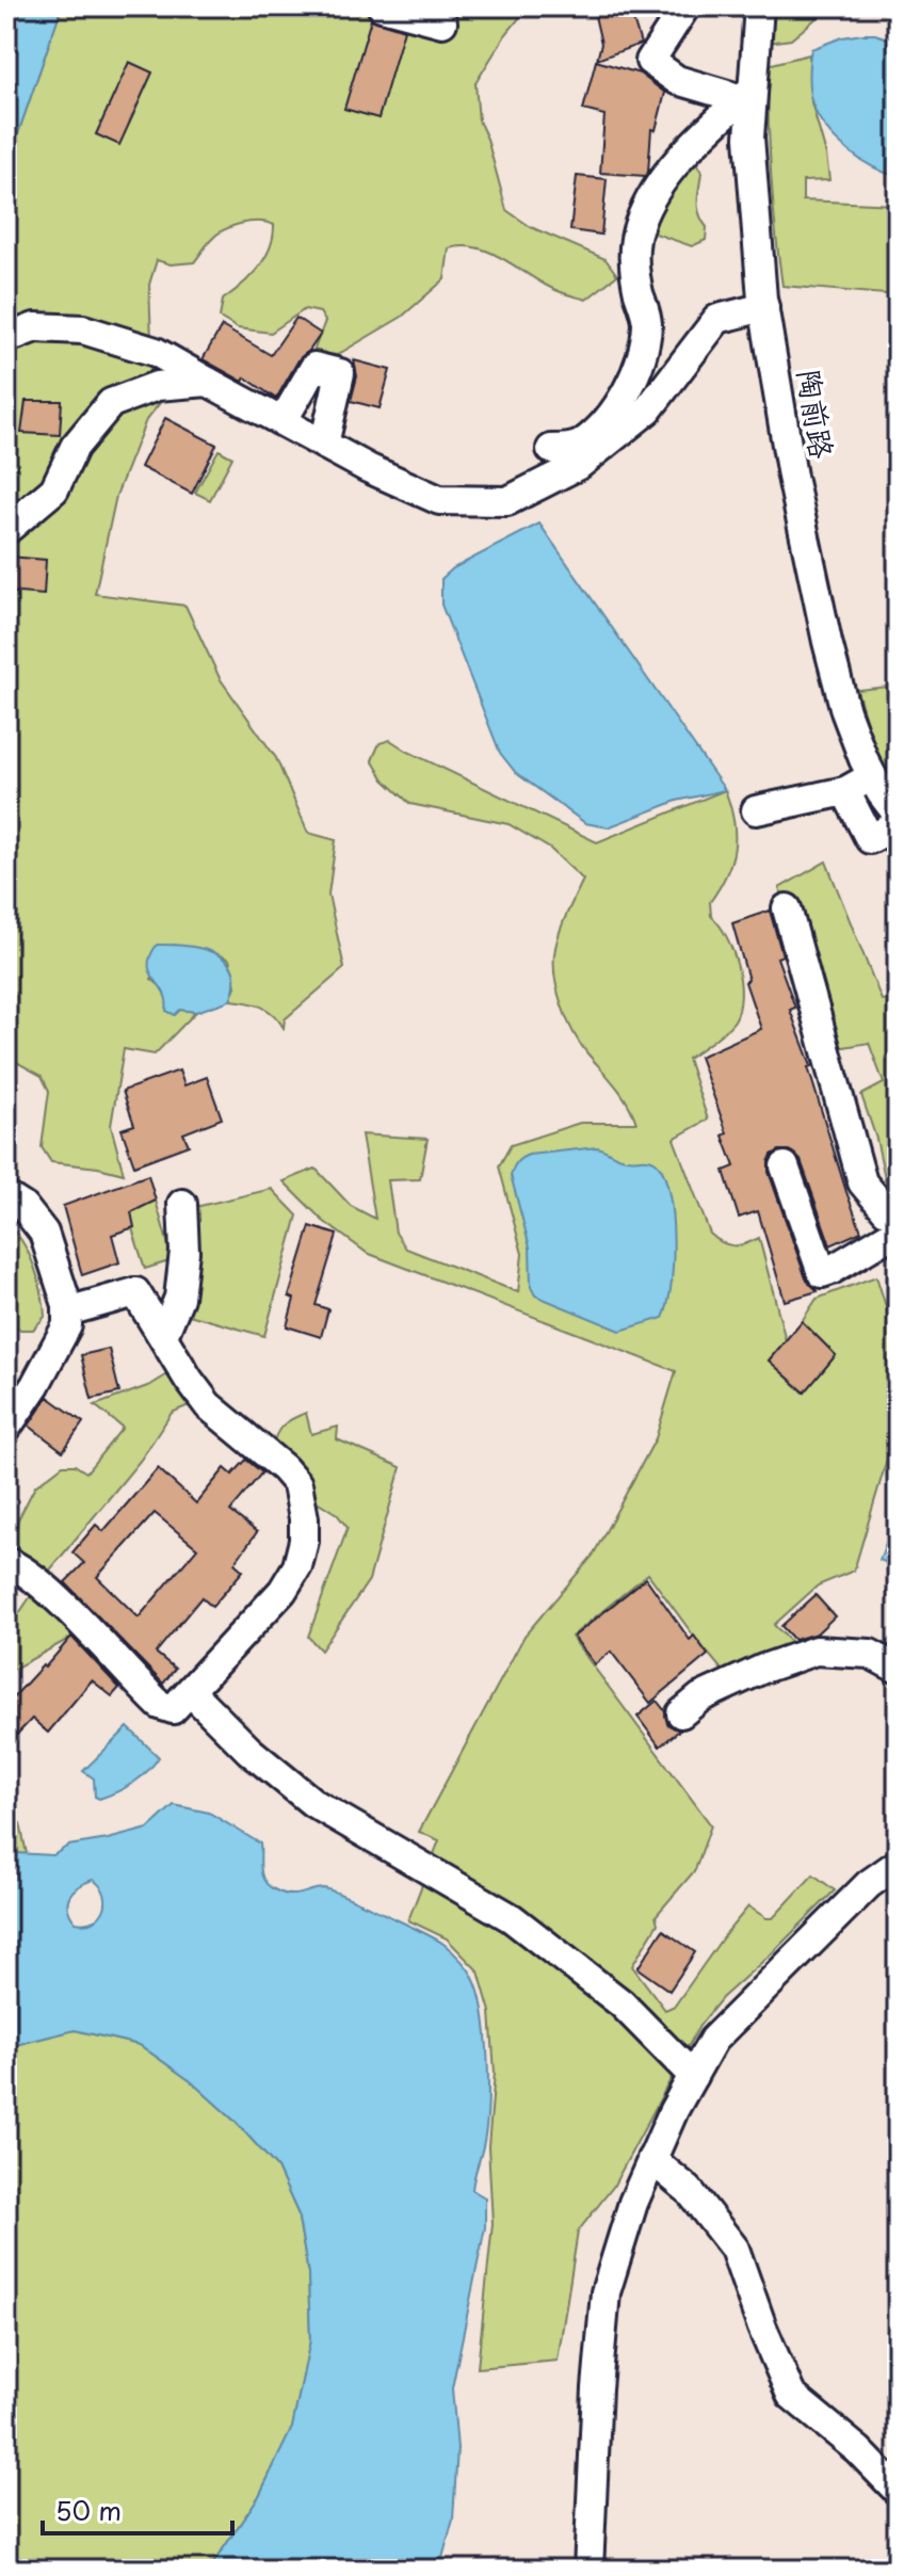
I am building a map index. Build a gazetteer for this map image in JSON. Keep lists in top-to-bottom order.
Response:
{
  "streets": {
    "street": ["陶前路"]
  },
  "scale_bar": "50 m"
}
